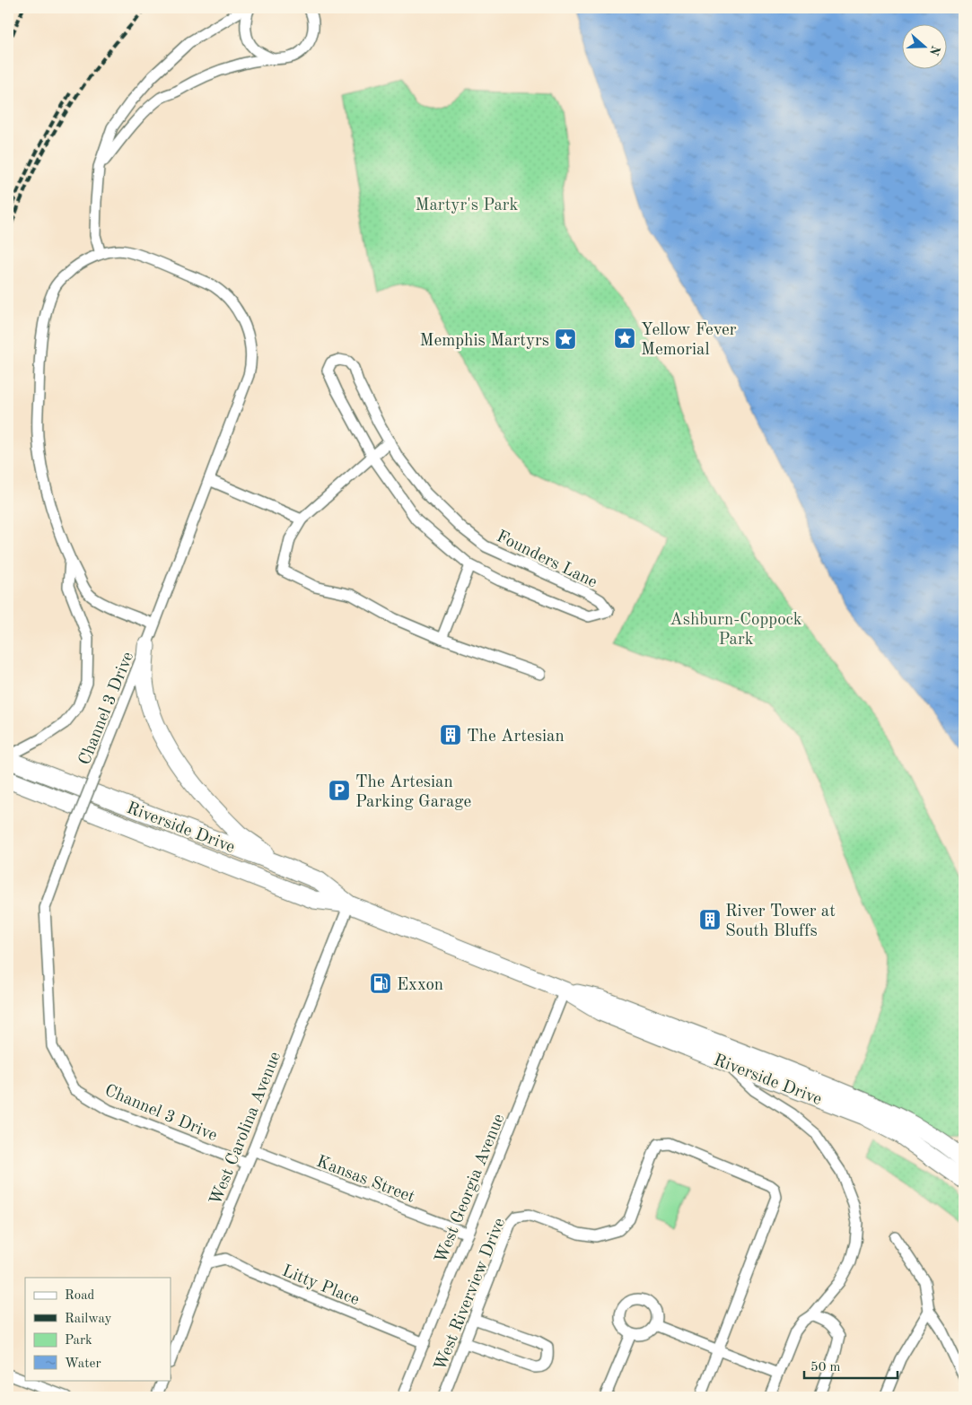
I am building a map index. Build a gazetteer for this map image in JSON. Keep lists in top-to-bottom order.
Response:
{
  "streets": {
    "main road": ["Riverside Drive"],
    "street": [
      "Founders Lane",
      "Channel 3 Drive",
      "West Carolina Avenue",
      "Kansas Street",
      "West Georgia Avenue",
      "Litty Place",
      "West Riverview Drive"
    ]
  },
  "crossings": [
    ["Channel 3 Drive", "West Carolina Avenue"],
    ["Riverside Drive", "West Carolina Avenue"],
    ["Riverside Drive", "West Georgia Avenue"],
    ["West Carolina Avenue", "Kansas Street"],
    ["West Carolina Avenue", "Litty Place"],
    ["Kansas Street", "West Georgia Avenue"],
    ["West Georgia Avenue", "Litty Place"]
  ],
  "parks": ["Martyr's Park", "Ashburn-Coppock Park"],
  "places": {
    "place": ["Yellow Fever Memorial", "Memphis Martyrs"],
    "building": ["The Artesian", "River Tower at South Bluffs"],
    "parking": ["The Artesian Parking Garage"],
    "fuel station": ["Exxon"]
  },
  "legend": [
    "Road",
    "Railway",
    "Park",
    "Water"
  ],
  "scale_bar": "50 m",
  "north": "right"
}
